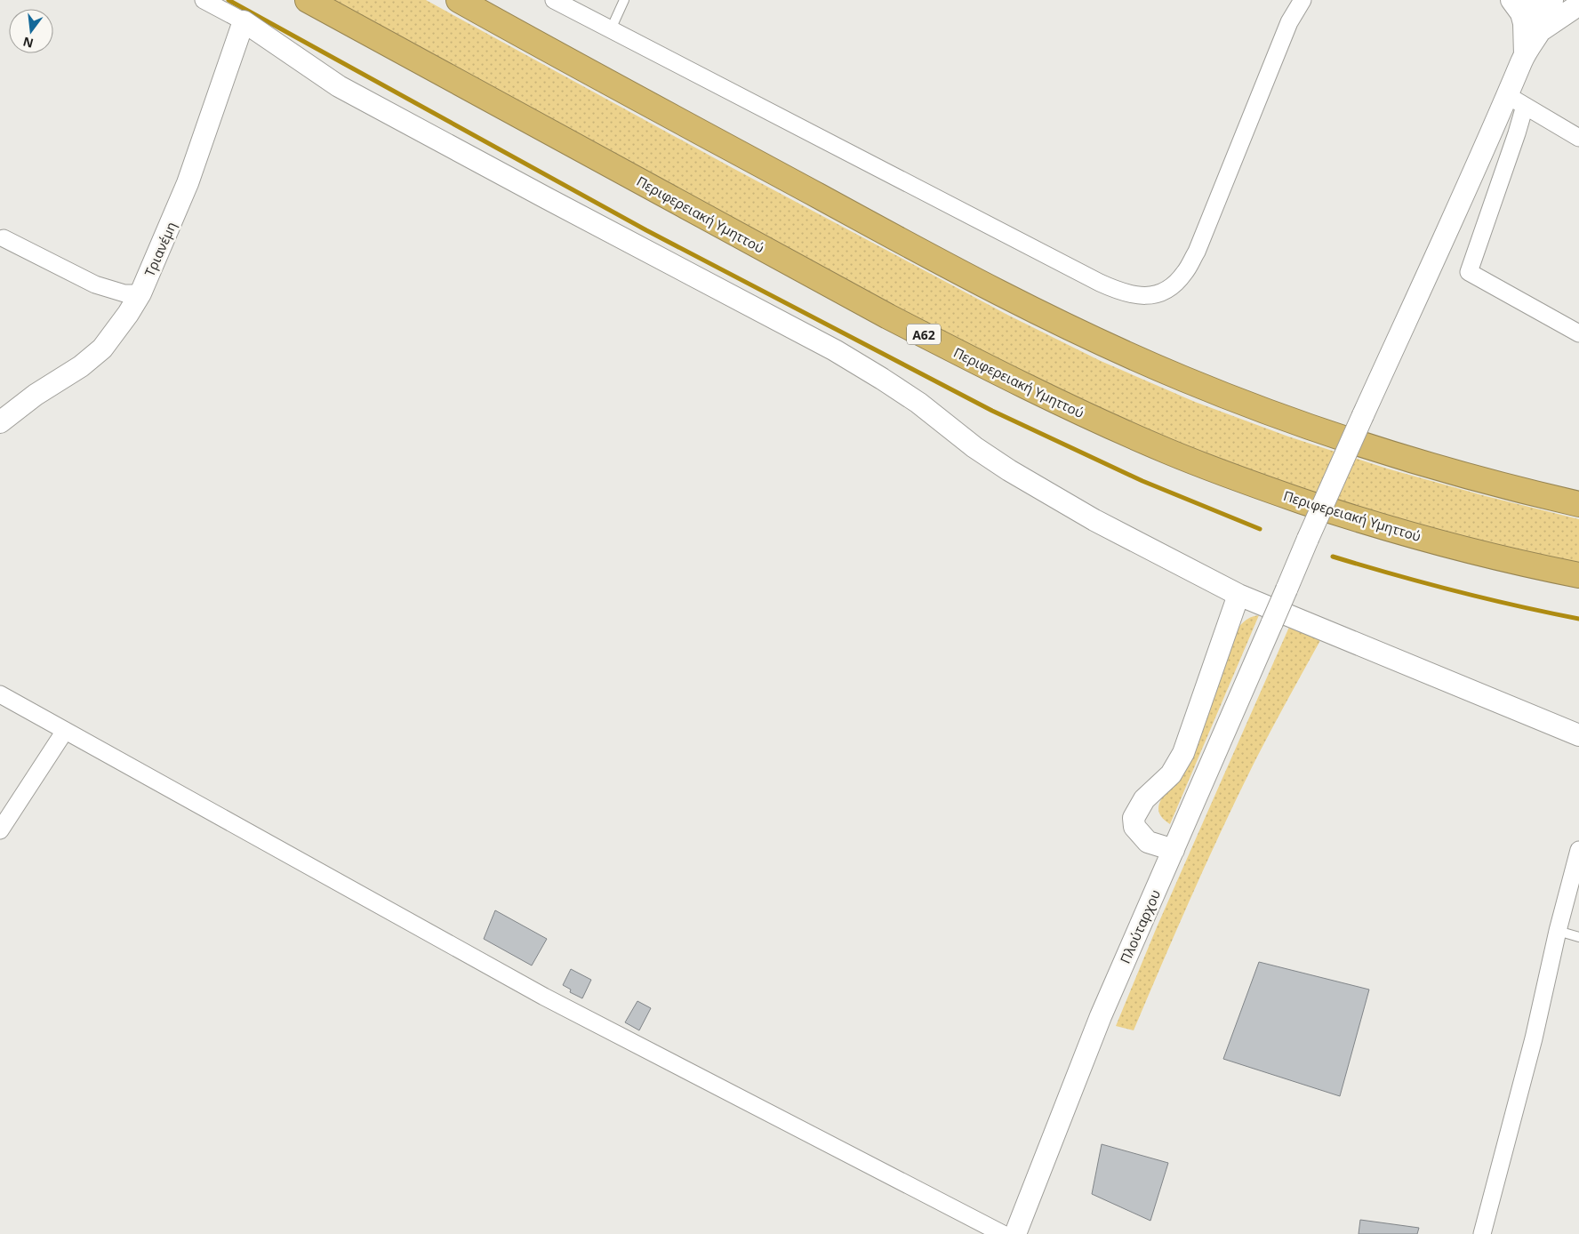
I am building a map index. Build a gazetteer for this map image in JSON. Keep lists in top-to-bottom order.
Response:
{
  "streets": {
    "highway": ["Περιφερειακή Υμηττού", "Α62"],
    "street": ["Τριανέμη", "Πλούταρχου"]
  },
  "north": "bottom"
}
